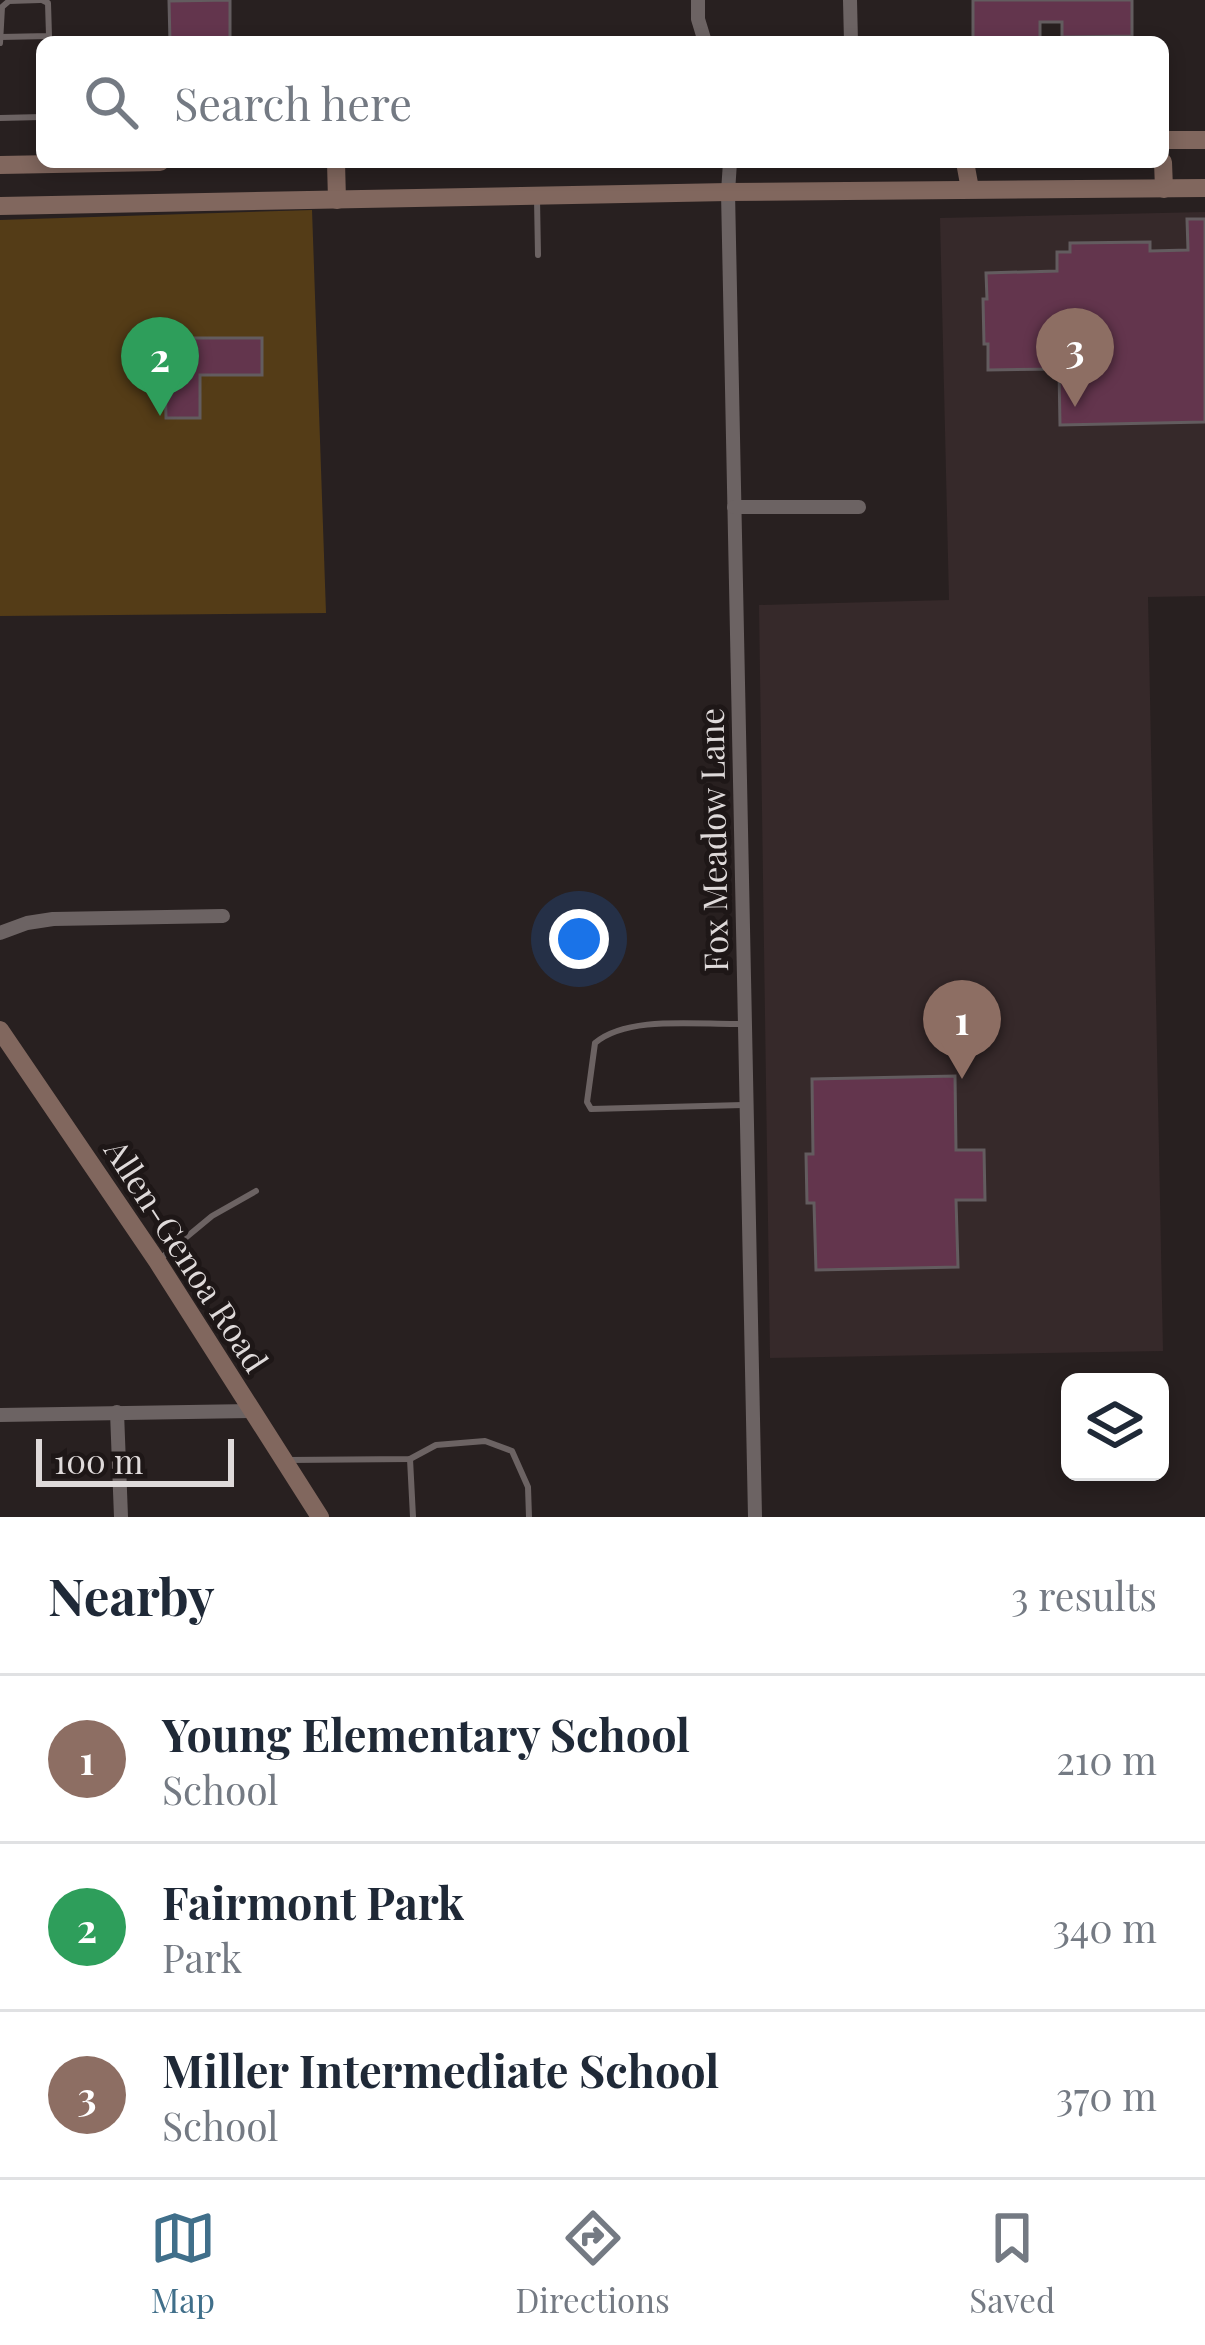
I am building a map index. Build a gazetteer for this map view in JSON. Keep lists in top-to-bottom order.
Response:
{
  "streets": {
    "main road": ["Allen-Genoa Road"],
    "street": ["Fox Meadow Lane"]
  },
  "scale_bar": "100 m",
  "page": {
    "search": "Search here",
    "pins": ["3", "2", "1"],
    "scale": "100 m",
    "heading": ["Nearby", "3 results"],
    "list": [
      {
        "mark": "1",
        "name": "Young Elementary School",
        "note": "School",
        "value": "210 m"
      },
      {
        "mark": "2",
        "name": "Fairmont Park",
        "note": "Park",
        "value": "340 m"
      },
      {
        "mark": "3",
        "name": "Miller Intermediate School",
        "note": "School",
        "value": "370 m"
      }
    ],
    "nav": ["Map", "Directions", "Saved"]
  }
}
